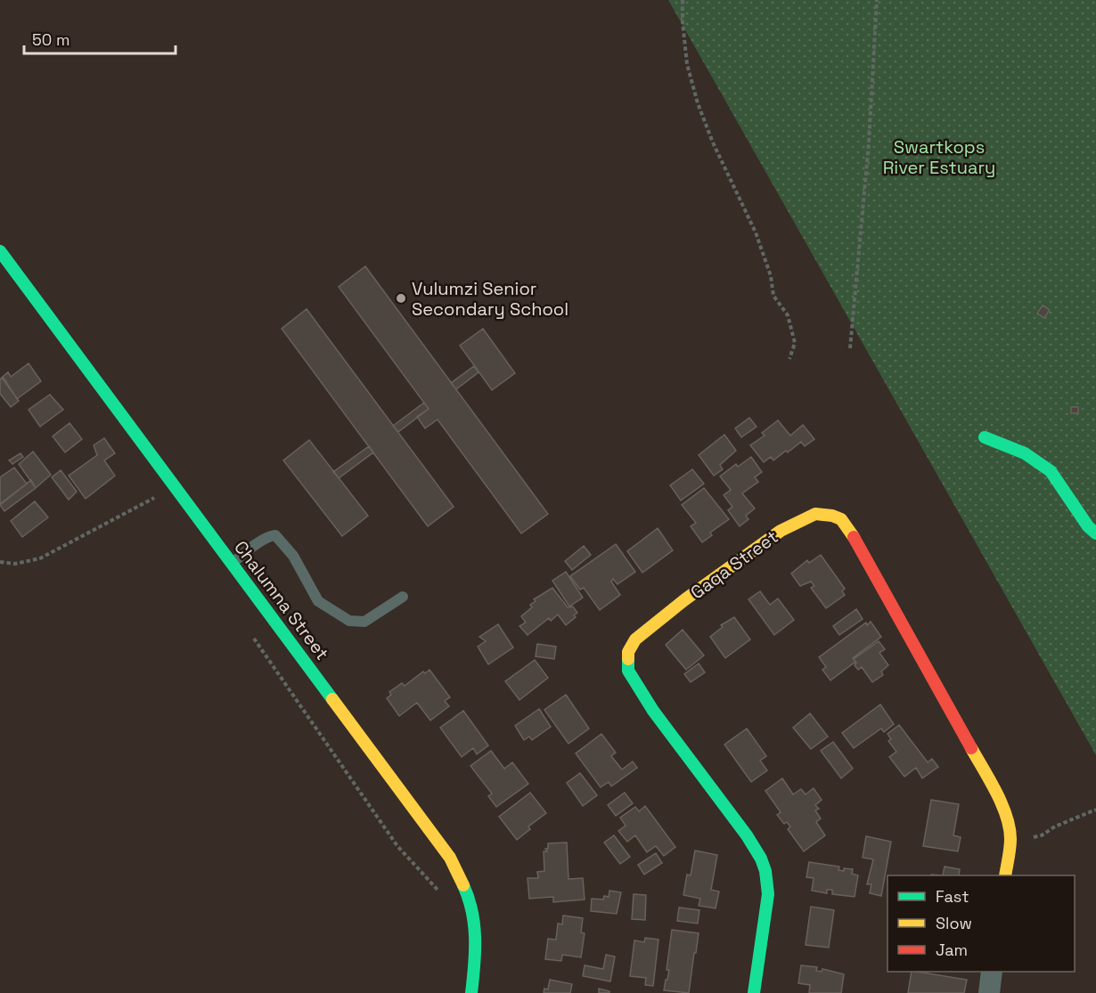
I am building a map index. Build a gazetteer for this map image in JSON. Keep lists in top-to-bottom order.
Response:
{
  "streets": {
    "street": ["Gaqa Street", "Chalumna Street"]
  },
  "parks": ["Swartkops River Estuary"],
  "places": ["Vulumzi Senior Secondary School"],
  "legend": ["Fast", "Slow", "Jam"],
  "scale_bar": "50 m"
}
